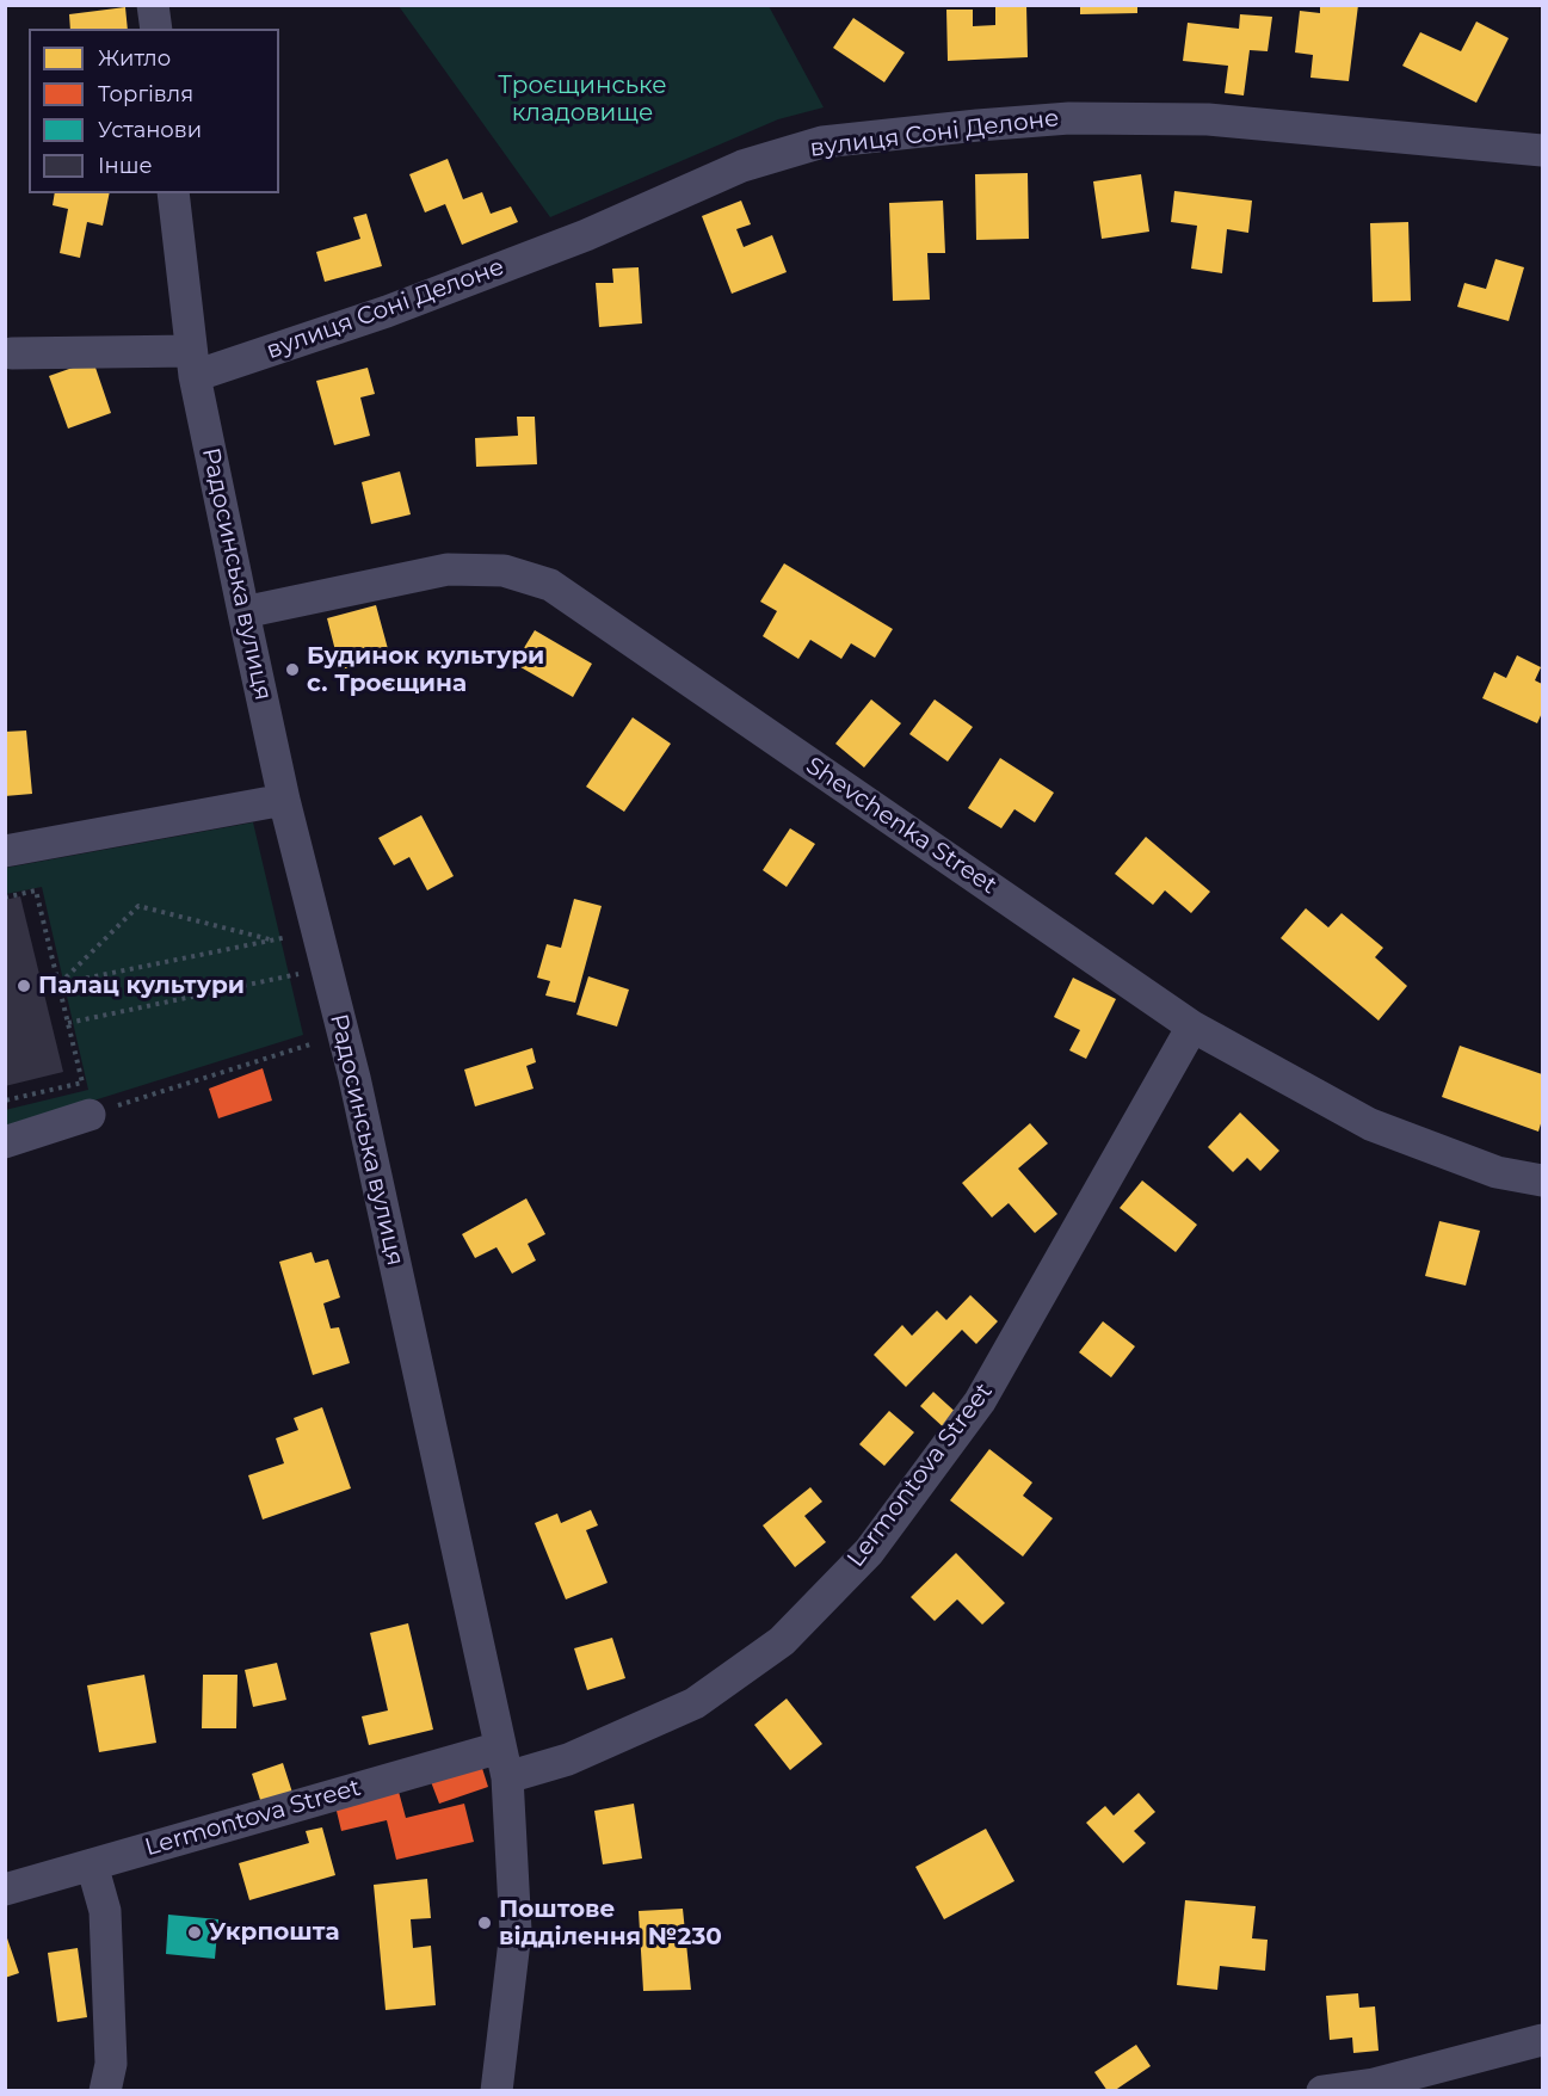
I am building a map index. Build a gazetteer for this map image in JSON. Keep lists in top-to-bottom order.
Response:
{
  "streets": {
    "street": [
      "вулиця Соні Делоне",
      "Радосинська вулиця",
      "Shevchenka Street",
      "Lermontova Street"
    ]
  },
  "crossings": [
    ["вулиця Соні Делоне", "Радосинська вулиця"],
    ["Радосинська вулиця", "Shevchenka Street"],
    ["Радосинська вулиця", "Lermontova Street"],
    ["Shevchenka Street", "Lermontova Street"]
  ],
  "parks": ["Троєщинське кладовище"],
  "places": [
    "Будинок культури с. Троєщина",
    "Палац культури",
    "Поштове відділення №230",
    "Укрпошта"
  ],
  "legend": [
    "Житло",
    "Торгівля",
    "Установи",
    "Інше"
  ]
}
